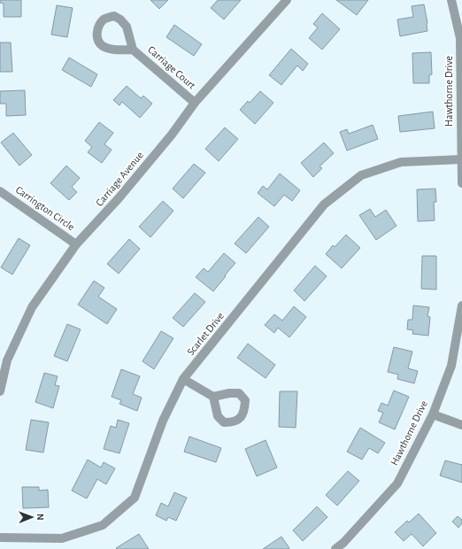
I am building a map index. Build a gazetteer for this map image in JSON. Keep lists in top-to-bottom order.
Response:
{
  "streets": {
    "street": [
      "Carriage Court",
      "Hawthorne Drive",
      "Carriage Avenue",
      "Carrington Circle",
      "Scarlet Drive"
    ]
  },
  "crossings": [
    ["Carriage Court", "Carriage Avenue"],
    ["Hawthorne Drive", "Scarlet Drive"],
    ["Carriage Avenue", "Carrington Circle"]
  ],
  "north": "right"
}
